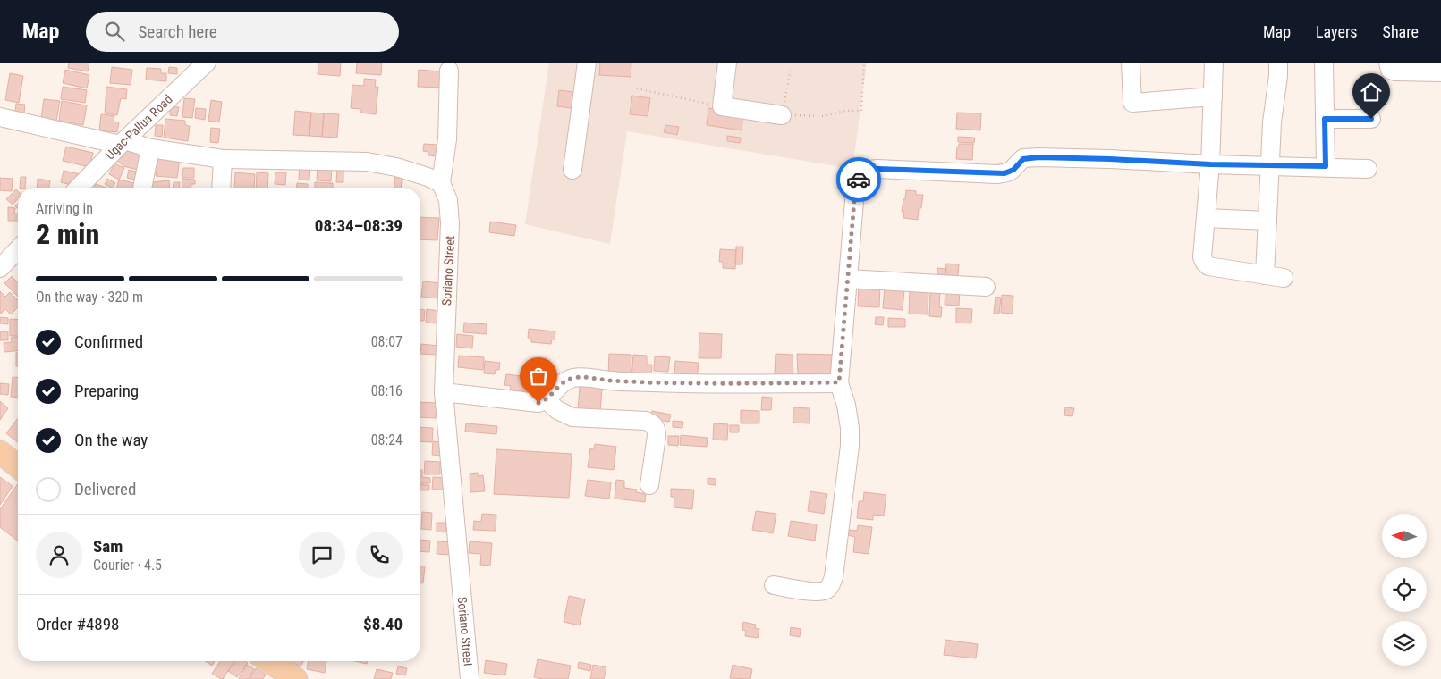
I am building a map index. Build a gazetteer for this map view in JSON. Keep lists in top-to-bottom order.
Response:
{
  "streets": {
    "street": ["Ugac-Pallua Road", "Soriano Street"]
  },
  "north": "left",
  "page": {
    "header": "Map",
    "search": "Search here",
    "nav": ["Map", "Layers", "Share"],
    "heading": ["2 min", "Arriving in", "08:34–08:39"],
    "panel": [
      "Sam",
      "Courier · 4.5",
      "Order #4898",
      "$8.40"
    ],
    "bar": "On the way · 320 m",
    "list": [
      ["Confirmed", "08:07"],
      ["Preparing", "08:16"],
      ["On the way", "08:24"],
      "Delivered"
    ]
  }
}
